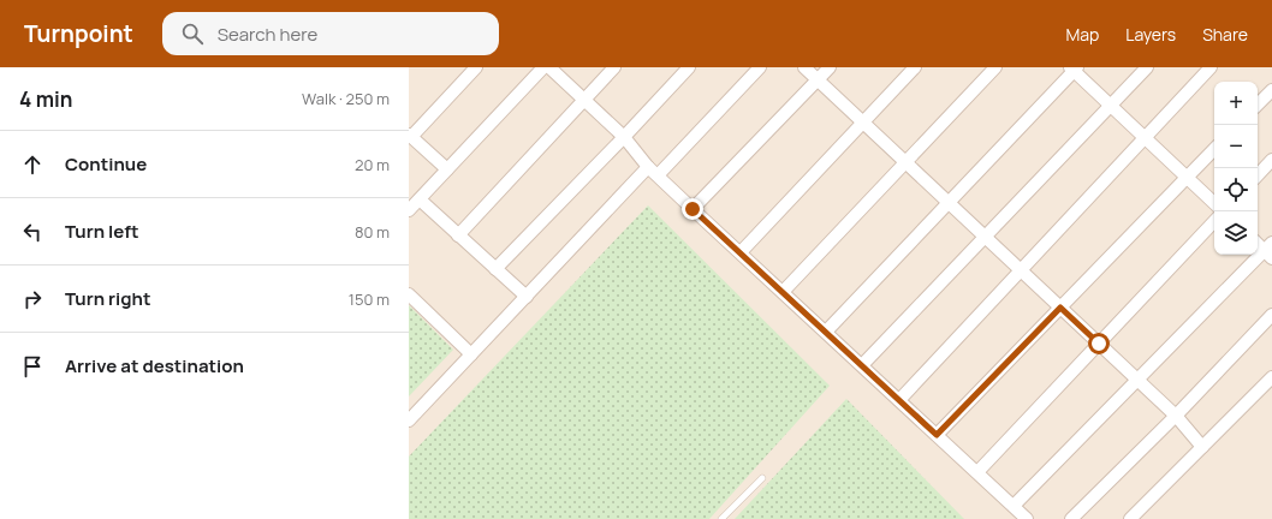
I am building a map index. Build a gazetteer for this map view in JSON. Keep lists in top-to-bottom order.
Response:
{
  "page": {
    "header": "Turnpoint",
    "search": "Search here",
    "nav": ["Map", "Layers", "Share"],
    "heading": ["4 min", "Walk · 250 m"],
    "map_buttons": ["+", "−"],
    "list": [
      ["Continue", "20 m"],
      ["Turn left", "80 m"],
      ["Turn right", "150 m"],
      "Arrive at destination"
    ]
  }
}
